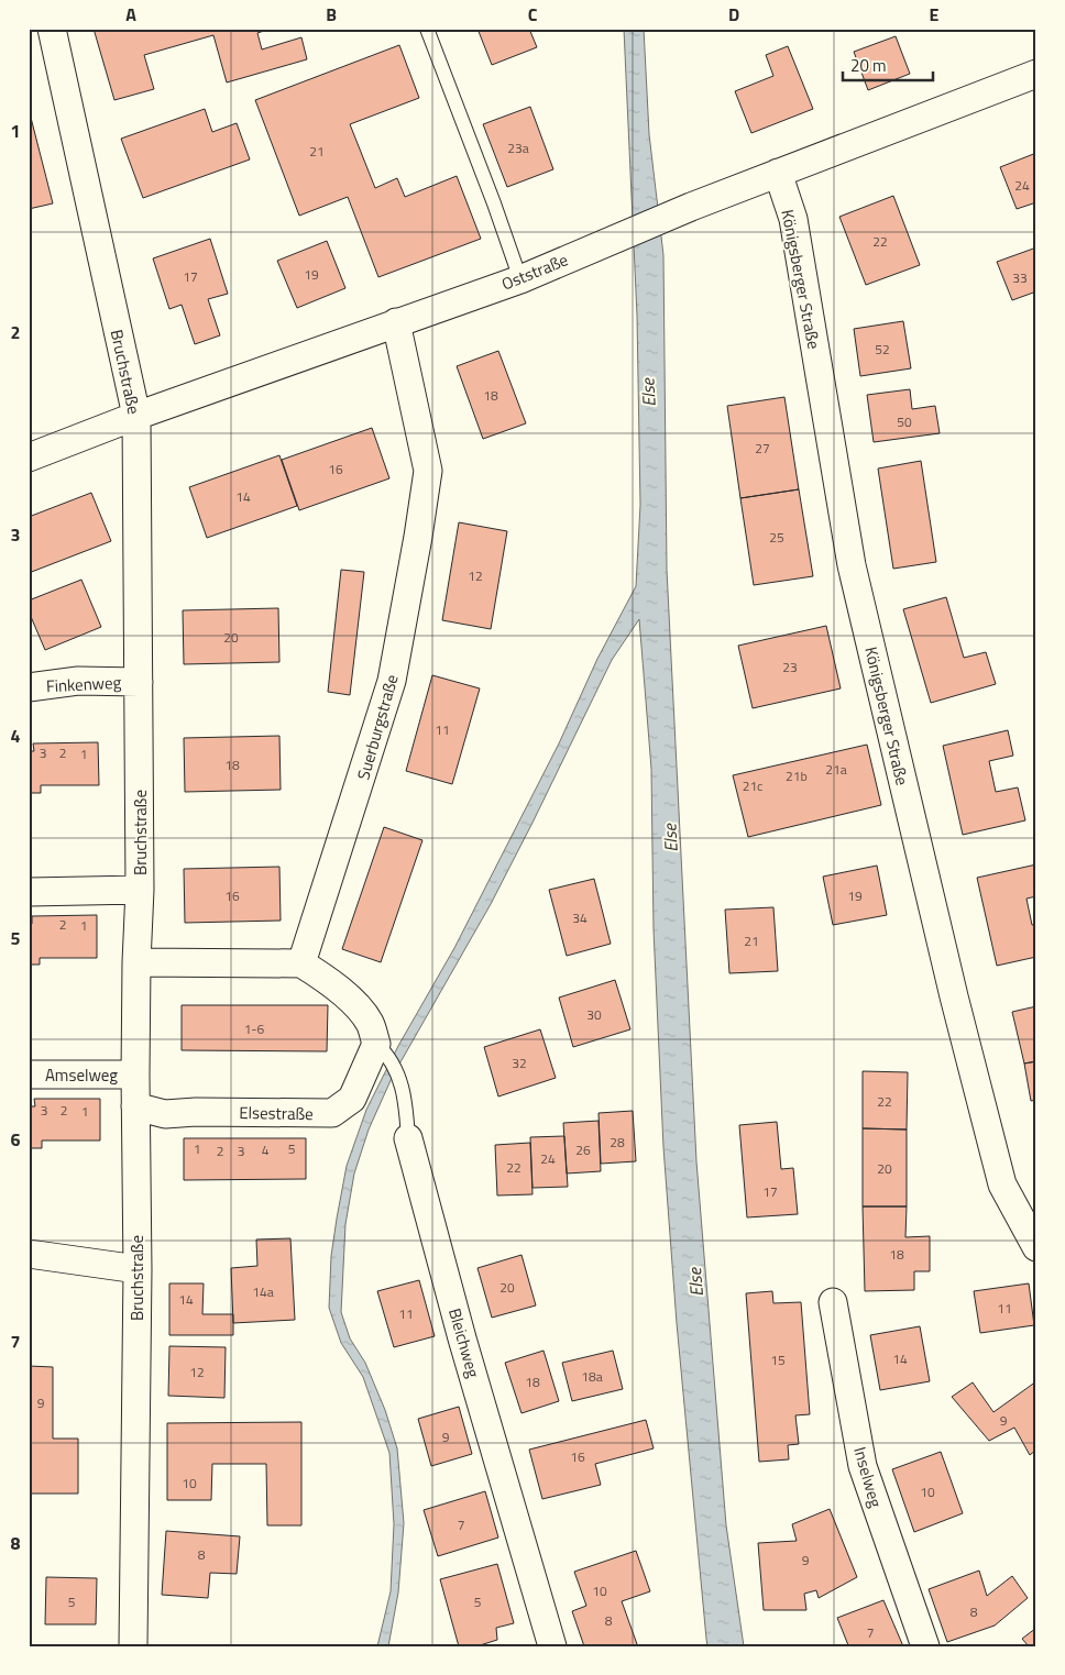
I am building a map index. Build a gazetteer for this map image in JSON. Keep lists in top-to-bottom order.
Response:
{
  "streets": {
    "street": [
      "Oststraße",
      "Königsberger Straße",
      "Bruchstraße",
      "Finkenweg",
      "Suerburgstraße",
      "Amselweg",
      "Elsestraße",
      "Bleichweg",
      "Inselweg"
    ]
  },
  "crossings": [
    ["Oststraße", "Königsberger Straße"],
    ["Oststraße", "Bruchstraße"],
    ["Oststraße", "Suerburgstraße"],
    ["Bruchstraße", "Finkenweg"],
    ["Bruchstraße", "Amselweg"],
    ["Bruchstraße", "Elsestraße"],
    ["Elsestraße", "Bleichweg"]
  ],
  "water": ["Else"],
  "house_numbers": [
    "23a",
    "21",
    "24",
    "22",
    "19",
    "17",
    "33",
    "52",
    "18",
    "50",
    "27",
    "16",
    "14",
    "25",
    "12",
    "20",
    "23",
    "11",
    "3",
    "2",
    "1",
    "18",
    "21a",
    "21b",
    "21c",
    "16",
    "19",
    "34",
    "2",
    "1",
    "21",
    "30",
    "1-6",
    "32",
    "22",
    "3",
    "2",
    "1",
    "28",
    "1",
    "5",
    "4",
    "26",
    "2",
    "3",
    "24",
    "22",
    "20",
    "17",
    "18",
    "20",
    "14a",
    "14",
    "11",
    "11",
    "14",
    "15",
    "12",
    "18a",
    "18",
    "9",
    "9",
    "9",
    "16",
    "10",
    "10",
    "7",
    "8",
    "9",
    "10",
    "5",
    "5",
    "8",
    "8",
    "7"
  ],
  "scale_bar": "20 m",
  "grid": {
    "columns": [
      "A",
      "B",
      "C",
      "D",
      "E"
    ],
    "rows": [
      "1",
      "2",
      "3",
      "4",
      "5",
      "6",
      "7",
      "8"
    ]
  }
}
